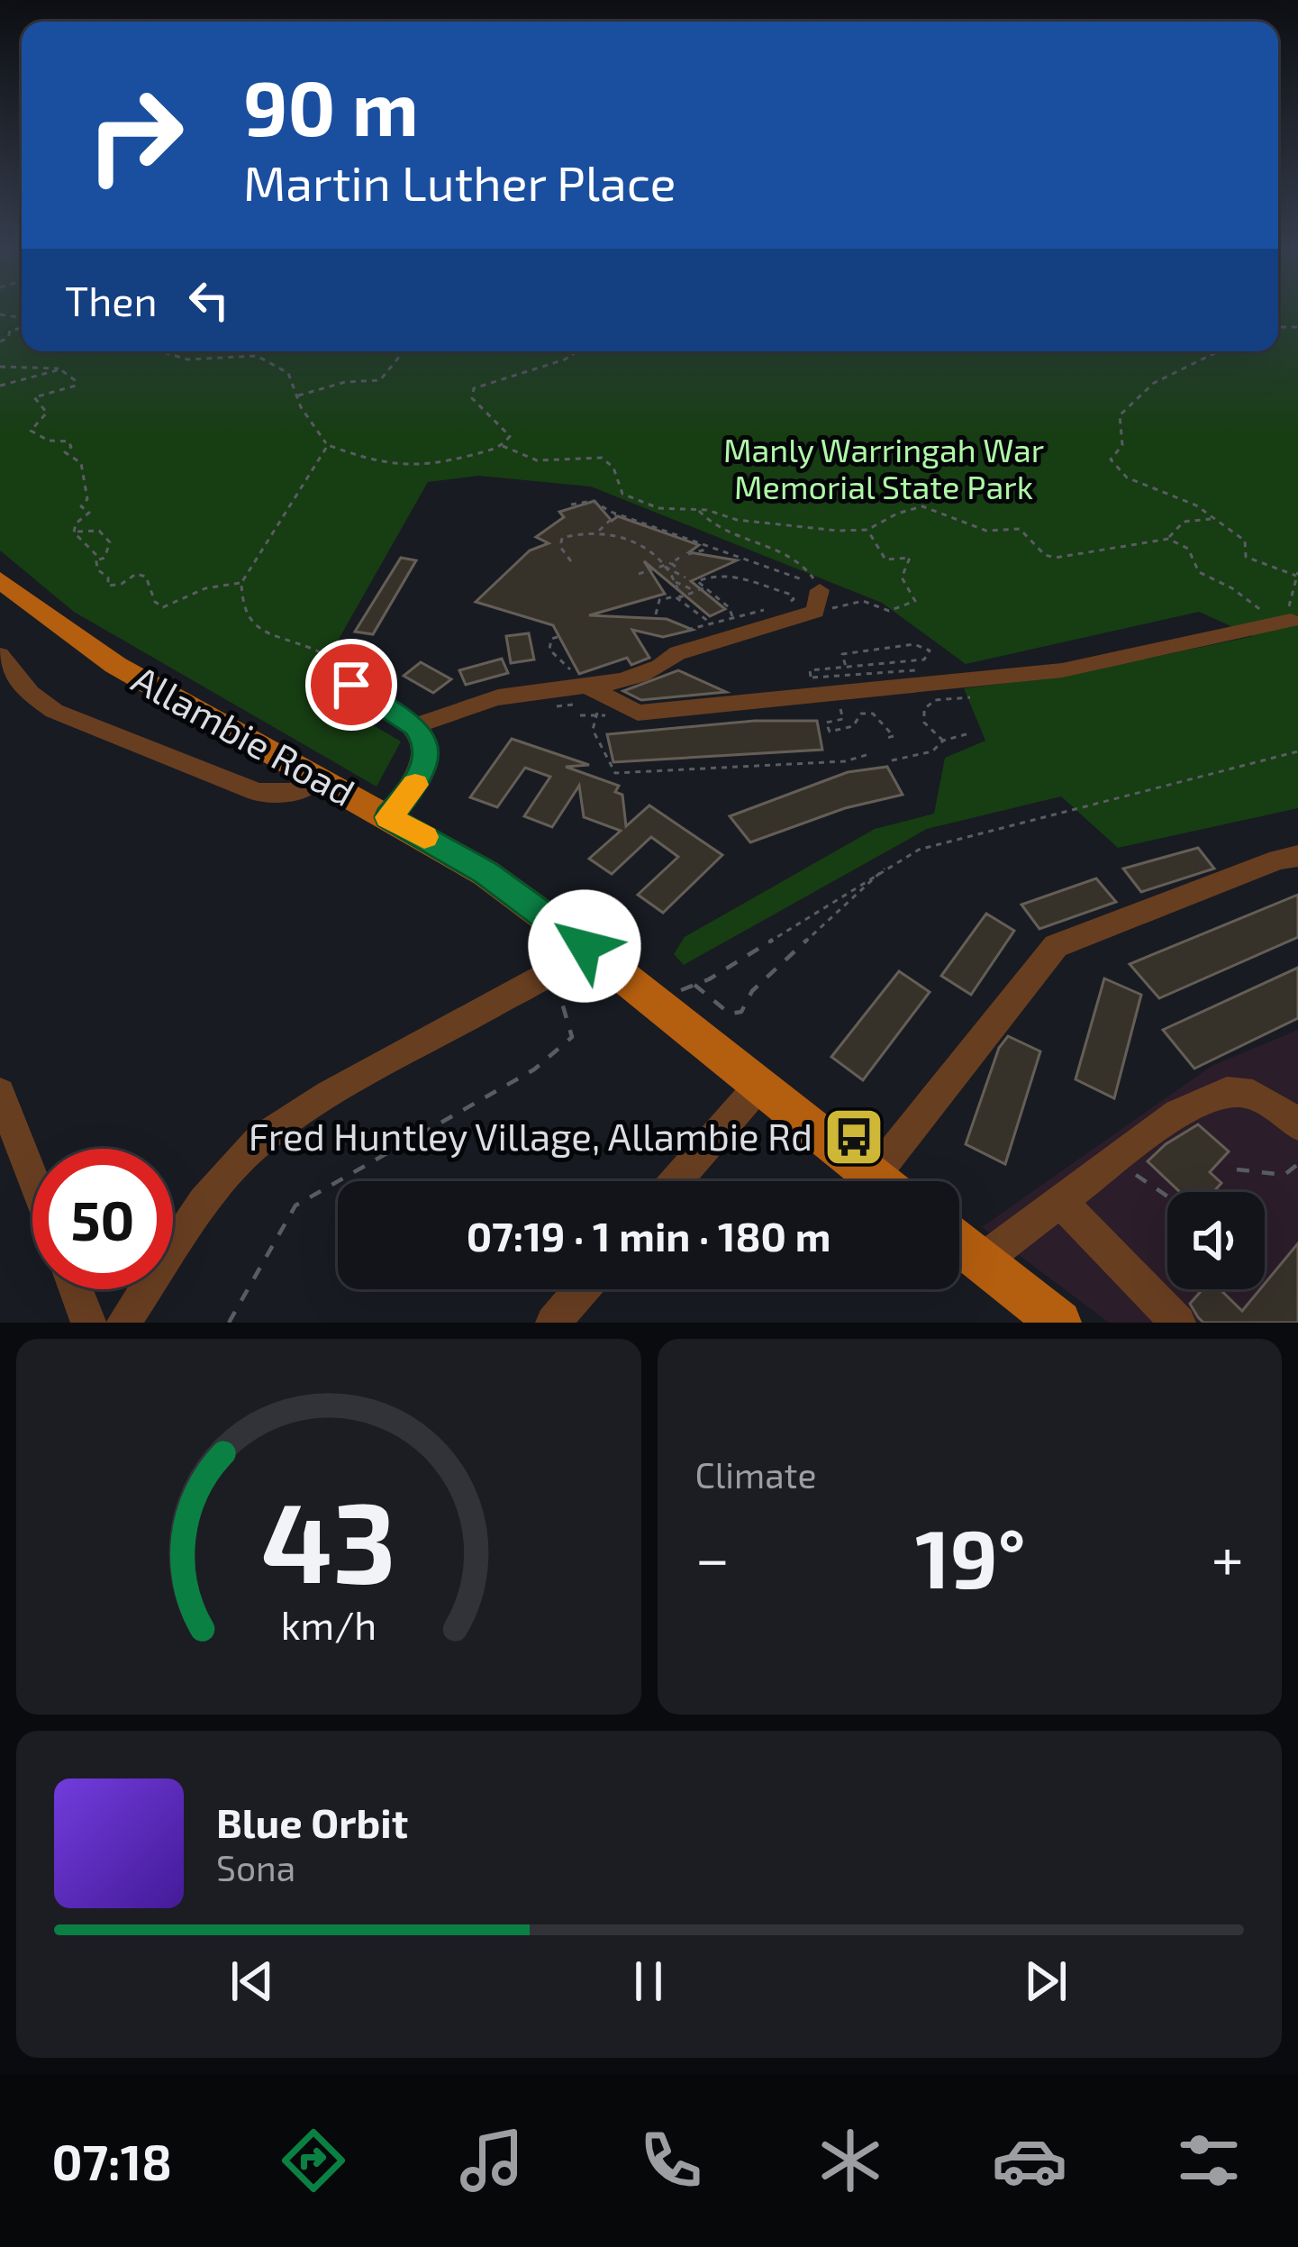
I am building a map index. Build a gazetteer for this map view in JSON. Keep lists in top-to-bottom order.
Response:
{
  "streets": {
    "main road": ["Allambie Road"]
  },
  "parks": ["Manly Warringah War Memorial State Park"],
  "places": {
    "bus stop": ["Fred Huntley Village, Allambie Rd"]
  },
  "page": {
    "turn": ["90 m", "Martin Luther Place"],
    "then": "Then",
    "limit": "50",
    "trip": "07:19 · 1 min · 180 m",
    "tile": "Climate",
    "heat": ["−", "19°", "+"],
    "song": ["Blue Orbit", "Sona"],
    "tabs": "07:18",
    "gauge": ["43", "km/h"]
  }
}
